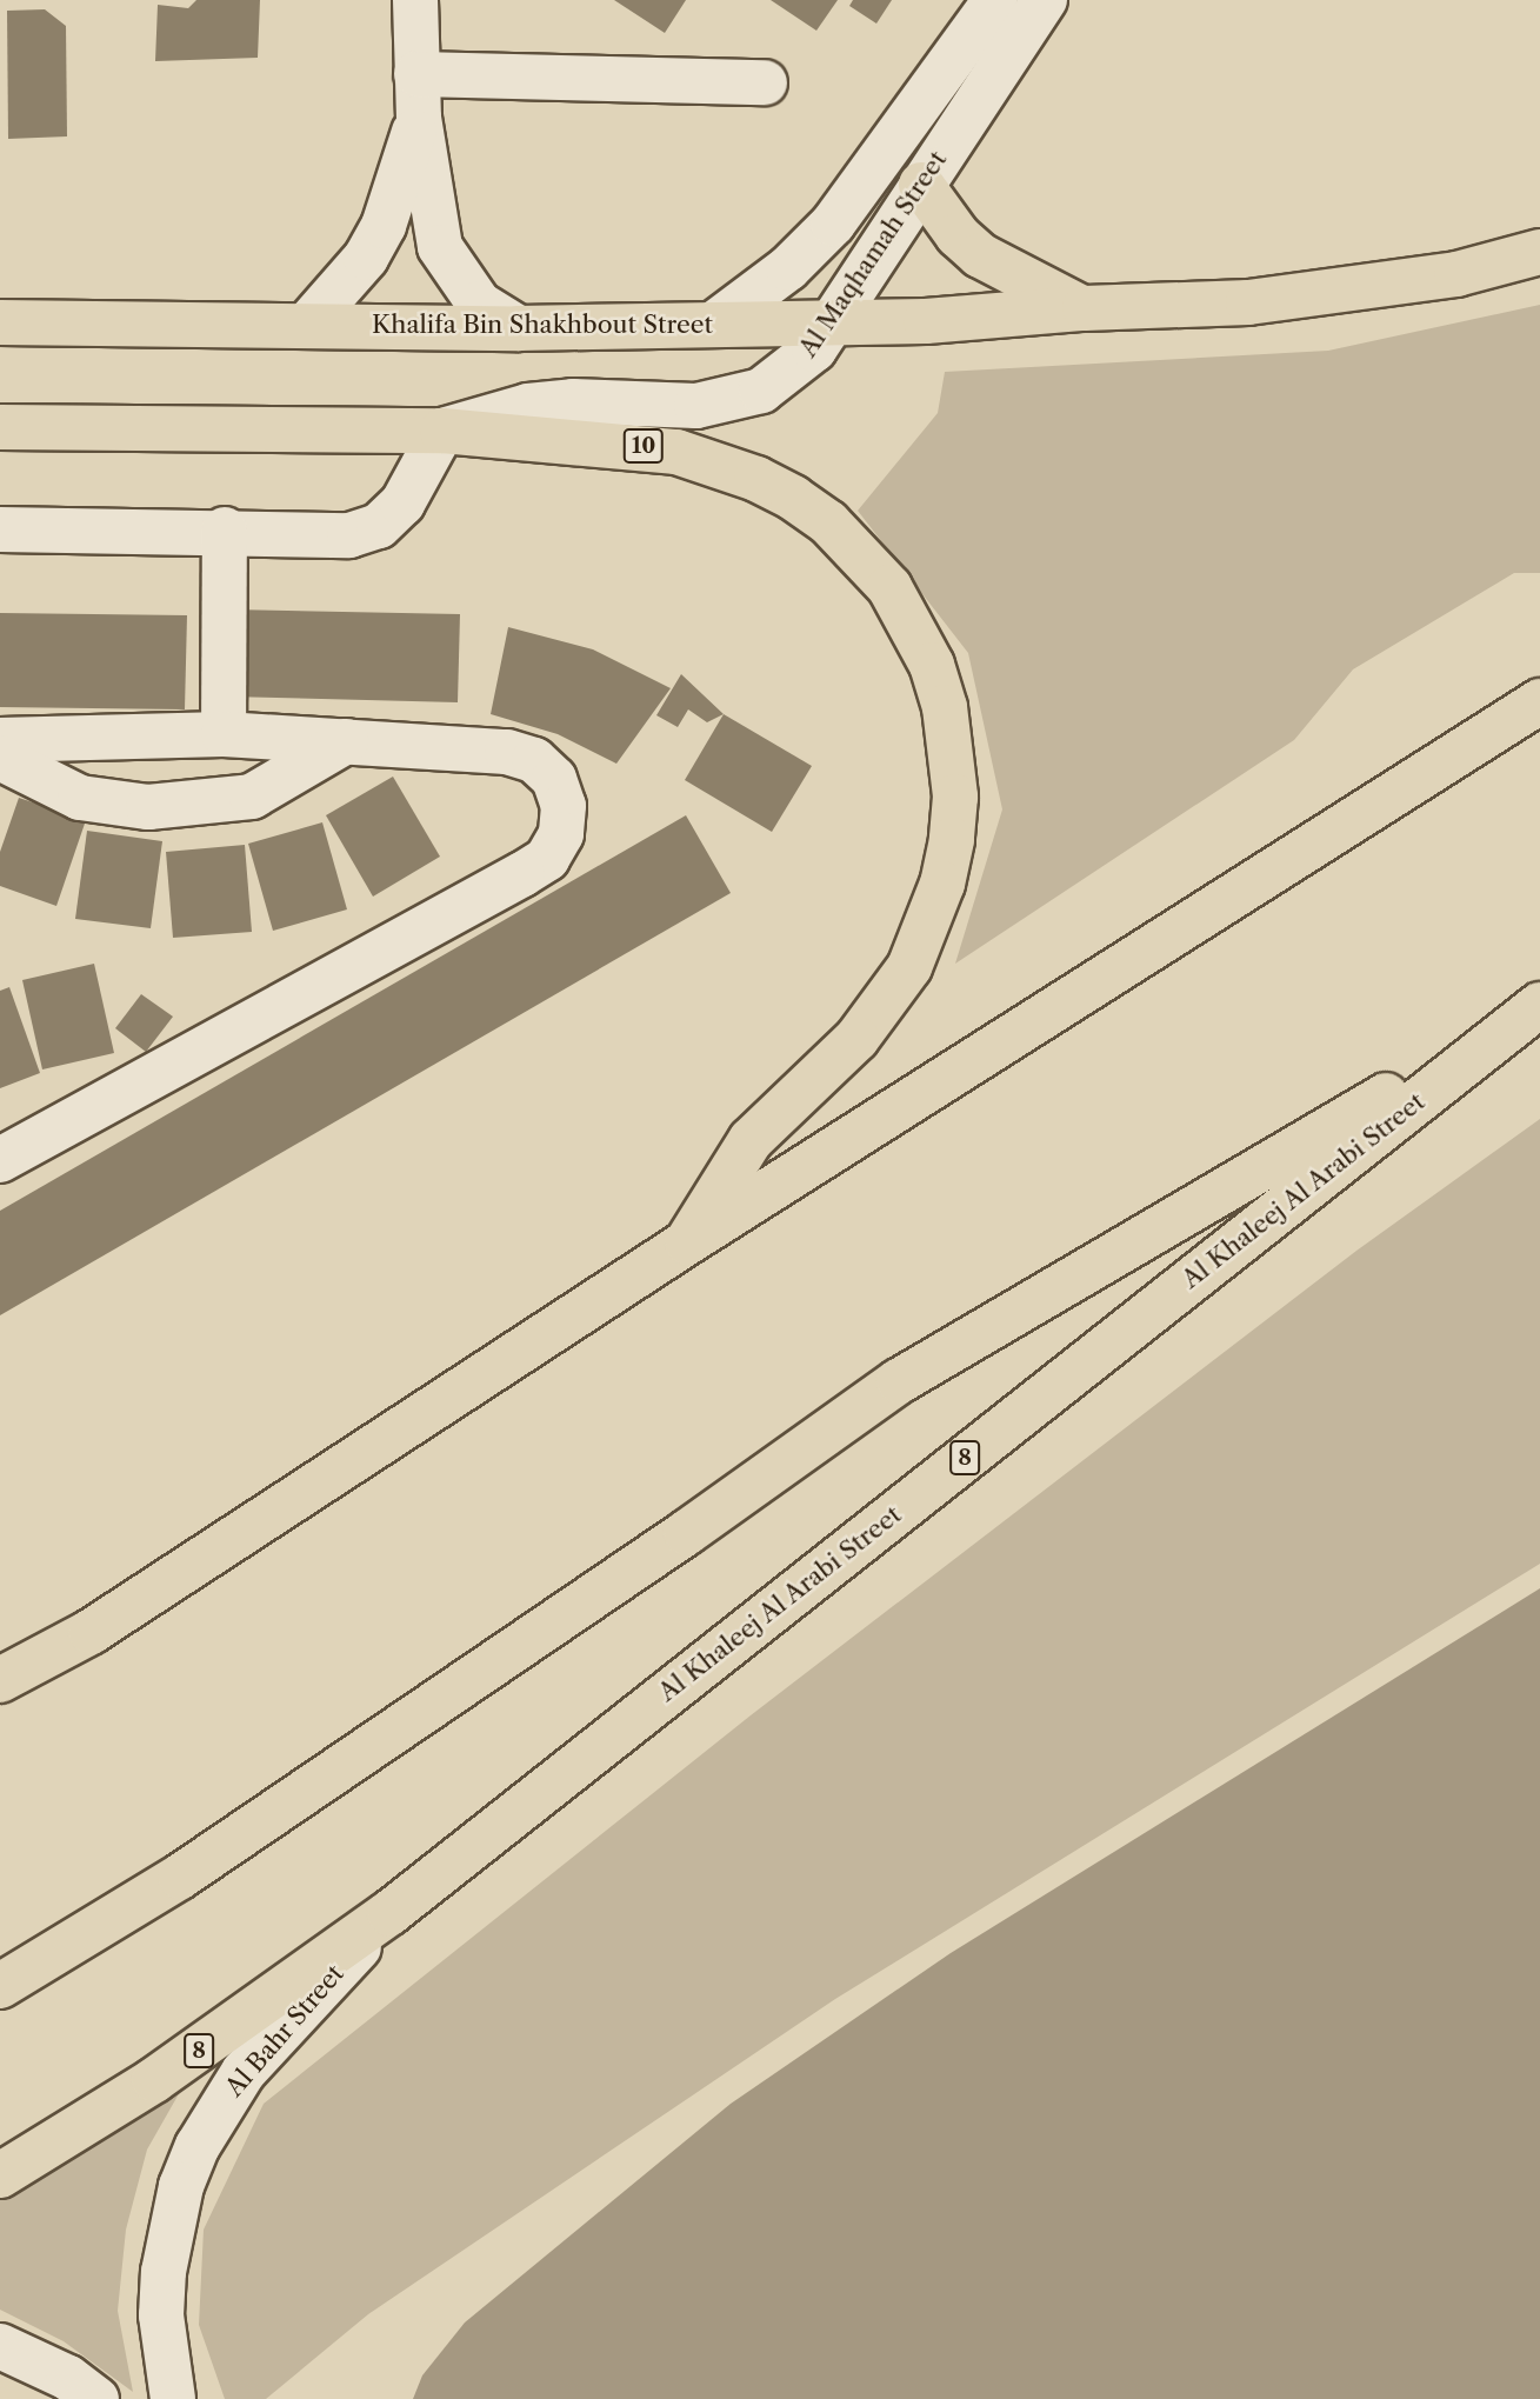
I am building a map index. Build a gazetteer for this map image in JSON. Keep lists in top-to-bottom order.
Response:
{
  "streets": {
    "main road": [
      "Khalifa Bin Shakhbout Street",
      "10",
      "Al Khaleej Al Arabi Street",
      "8"
    ],
    "street": ["Al Maqhamah Street", "Al Bahr Street"]
  },
  "crossings": [
    ["Al Maqhamah Street", "Khalifa Bin Shakhbout Street"],
    ["Al Maqhamah Street", "10"],
    ["Al Khaleej Al Arabi Street", "Al Bahr Street"]
  ]
}
